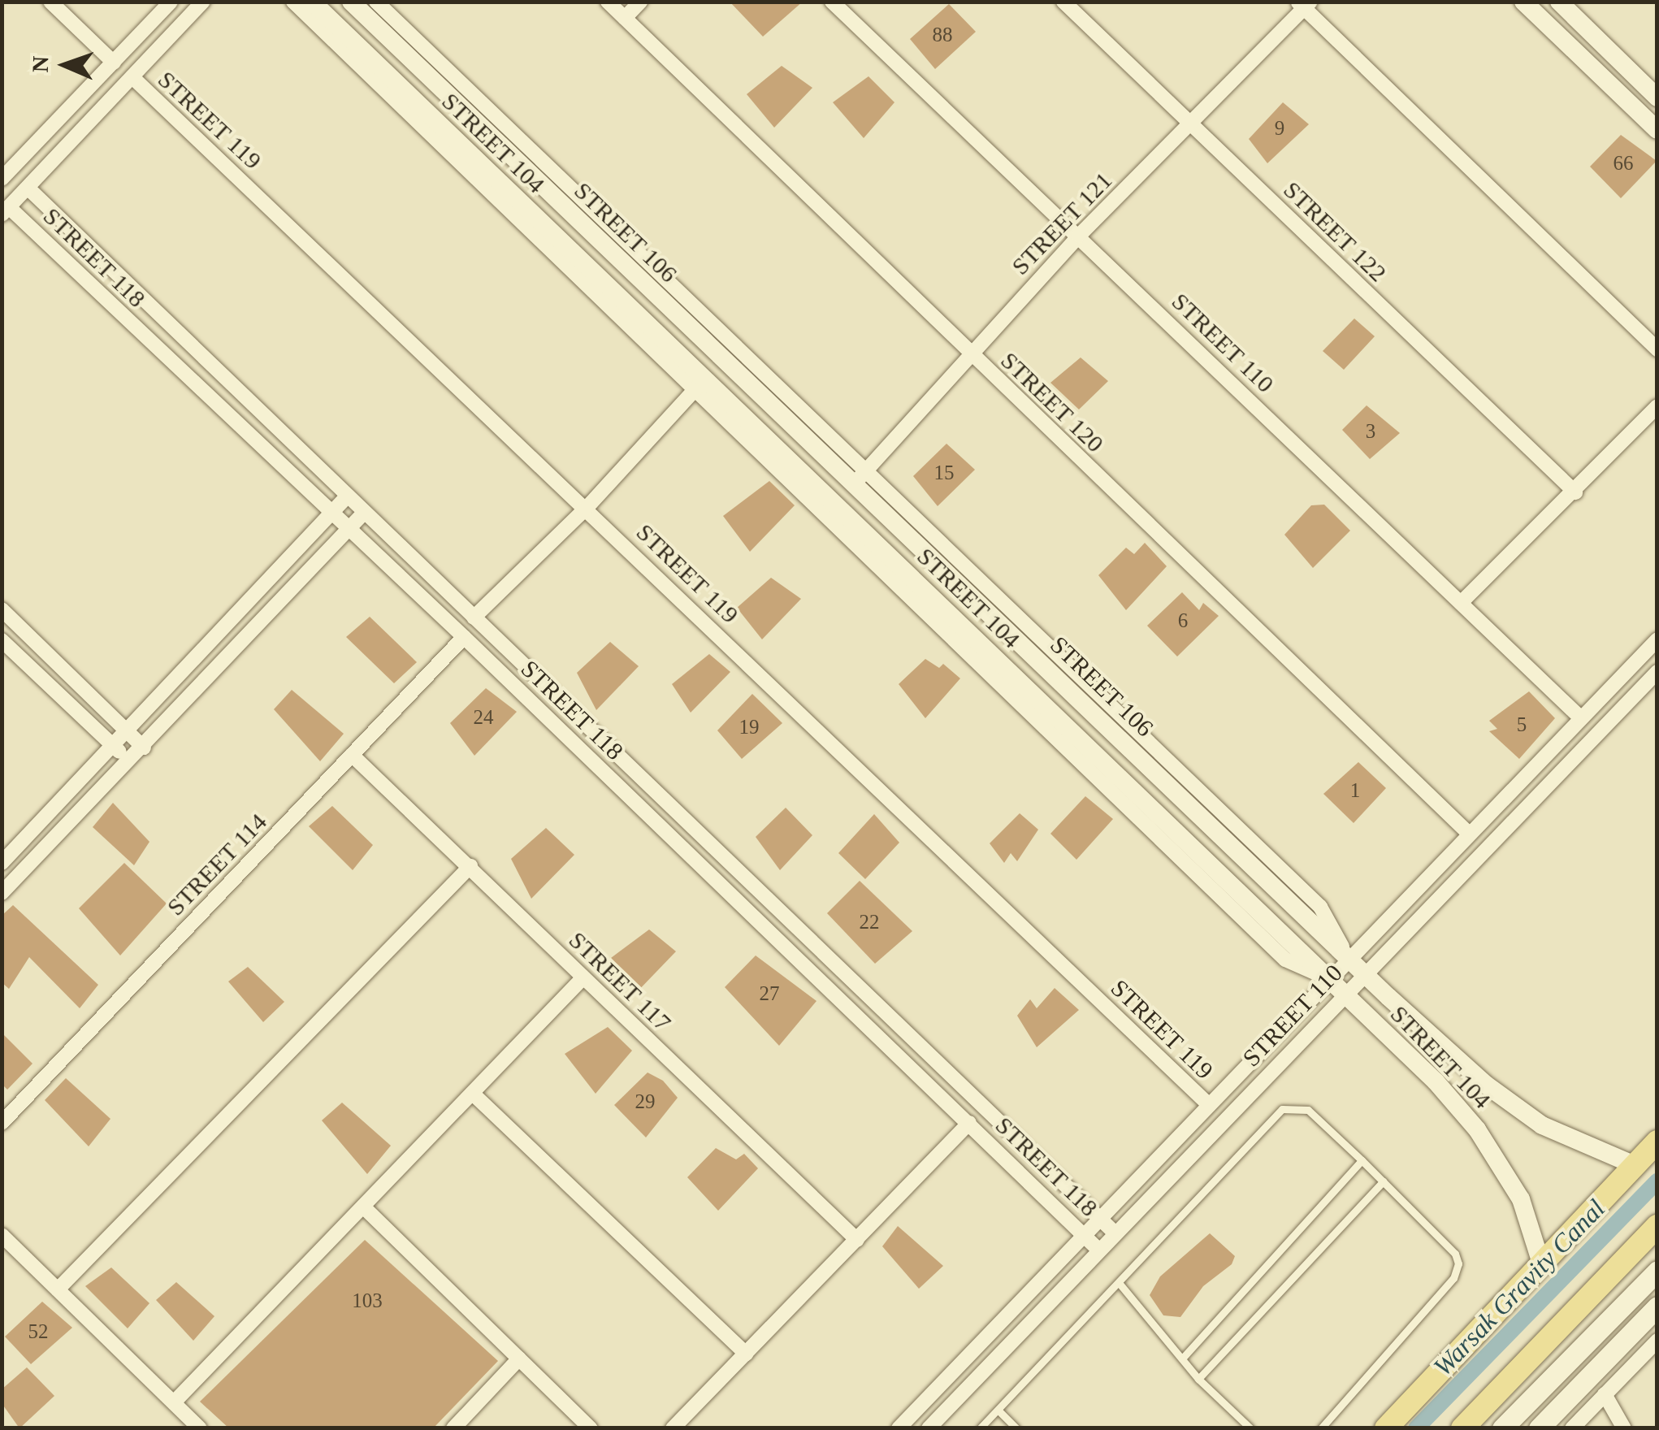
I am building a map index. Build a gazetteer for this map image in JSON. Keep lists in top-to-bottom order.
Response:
{
  "streets": {
    "street": [
      "STREET 119",
      "STREET 104",
      "STREET 121",
      "STREET 122",
      "STREET 106",
      "STREET 118",
      "STREET 110",
      "STREET 120",
      "STREET 114",
      "STREET 117"
    ]
  },
  "crossings": [
    ["STREET 119", "STREET 110"],
    ["STREET 104", "STREET 110"],
    ["STREET 121", "STREET 122"],
    ["STREET 121", "STREET 106"],
    ["STREET 121", "STREET 110"],
    ["STREET 121", "STREET 120"],
    ["STREET 106", "STREET 110"],
    ["STREET 118", "STREET 110"],
    ["STREET 118", "STREET 114"],
    ["STREET 110", "STREET 120"],
    ["STREET 114", "STREET 117"]
  ],
  "water": ["Warsak Gravity Canal"],
  "house_numbers": [
    "88",
    "9",
    "66",
    "3",
    "15",
    "6",
    "24",
    "5",
    "19",
    "1",
    "22",
    "27",
    "29",
    "103",
    "52"
  ],
  "north": "left"
}
